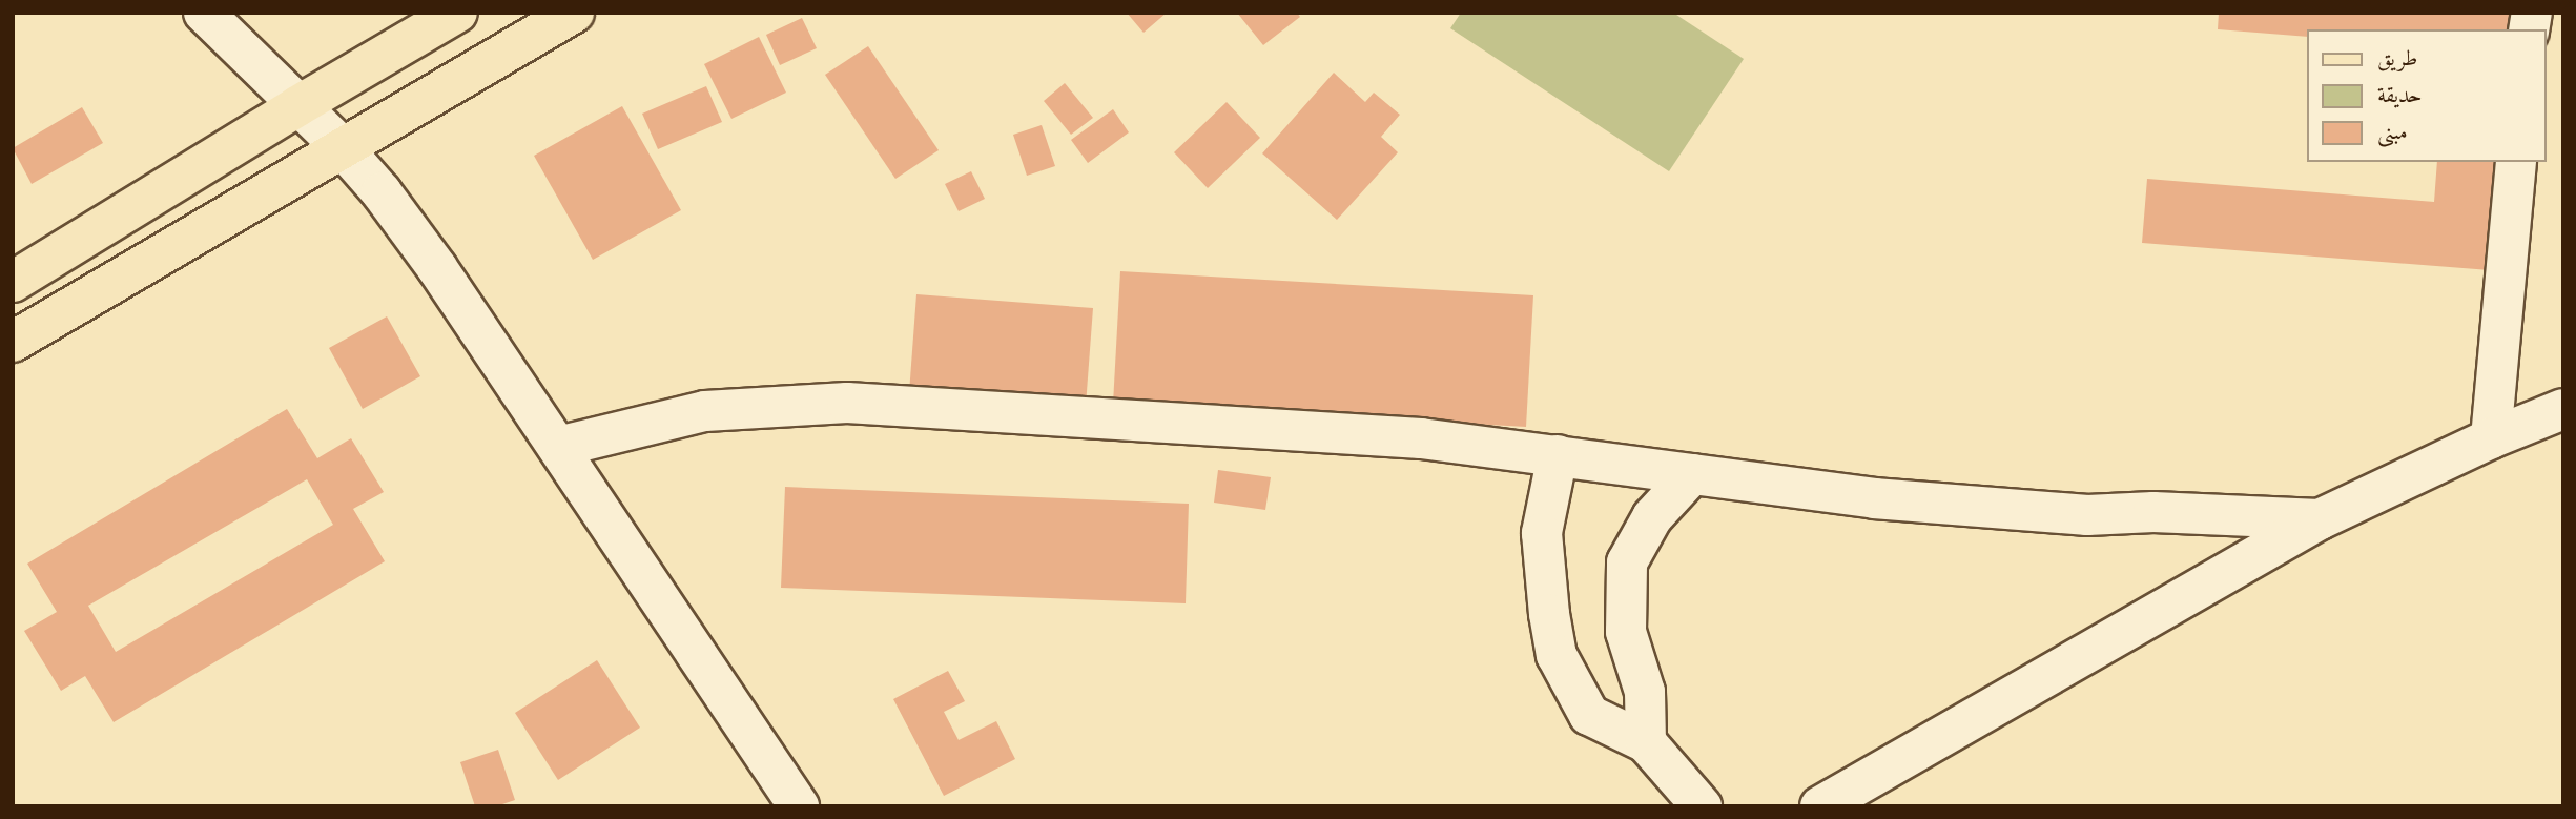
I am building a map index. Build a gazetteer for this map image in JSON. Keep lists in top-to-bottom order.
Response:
{
  "legend": ["طريق", "حديقة", "مبنى"]
}
